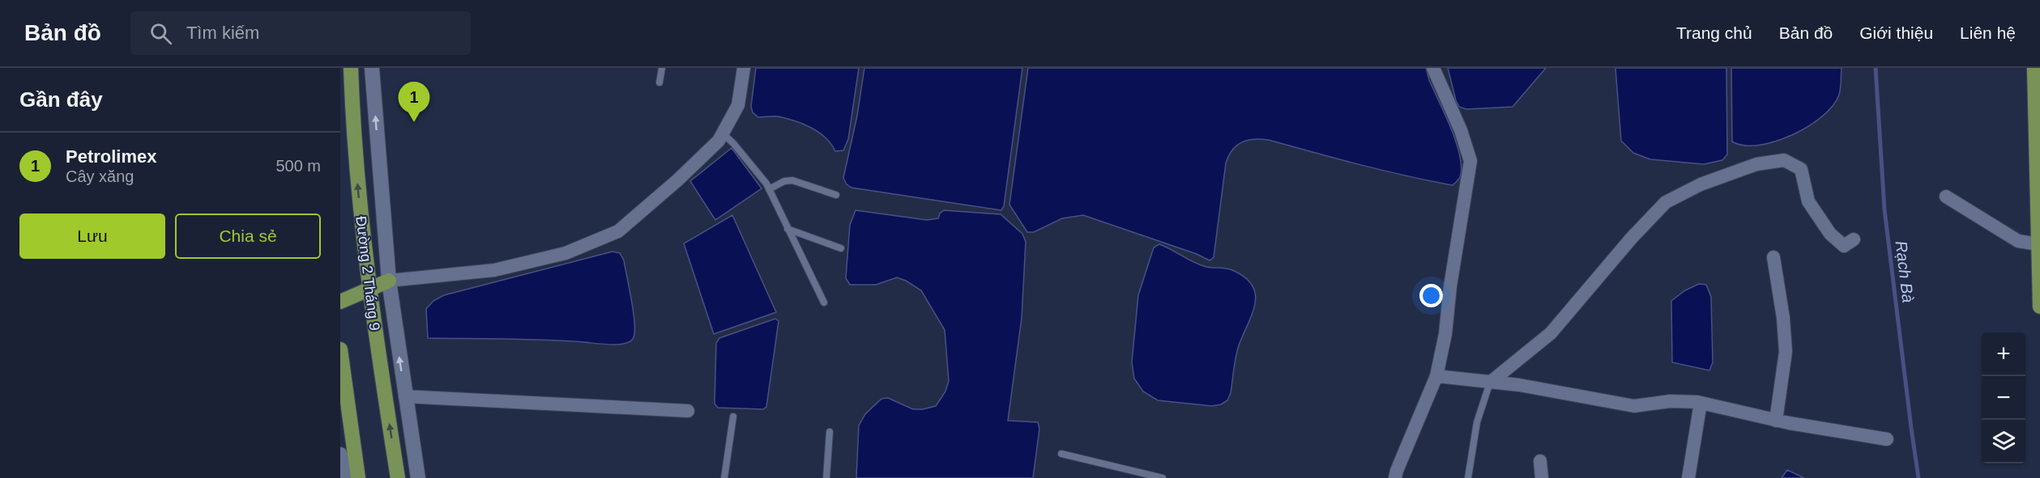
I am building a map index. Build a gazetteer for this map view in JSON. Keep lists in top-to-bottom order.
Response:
{
  "streets": {
    "main road": ["Đường 2 Tháng 9"]
  },
  "water": ["Rạch Bà"],
  "page": {
    "header": "Bản đồ",
    "search": "Tìm kiếm",
    "nav": [
      "Trang chủ",
      "Bản đồ",
      "Giới thiệu",
      "Liên hệ"
    ],
    "heading": "Gần đây",
    "pins": "1",
    "list": [
      {
        "mark": "1",
        "name": "Petrolimex",
        "note": "Cây xăng",
        "value": "500 m"
      }
    ],
    "buttons": ["Lưu", "Chia sẻ"],
    "map_buttons": ["+", "−"]
  }
}
